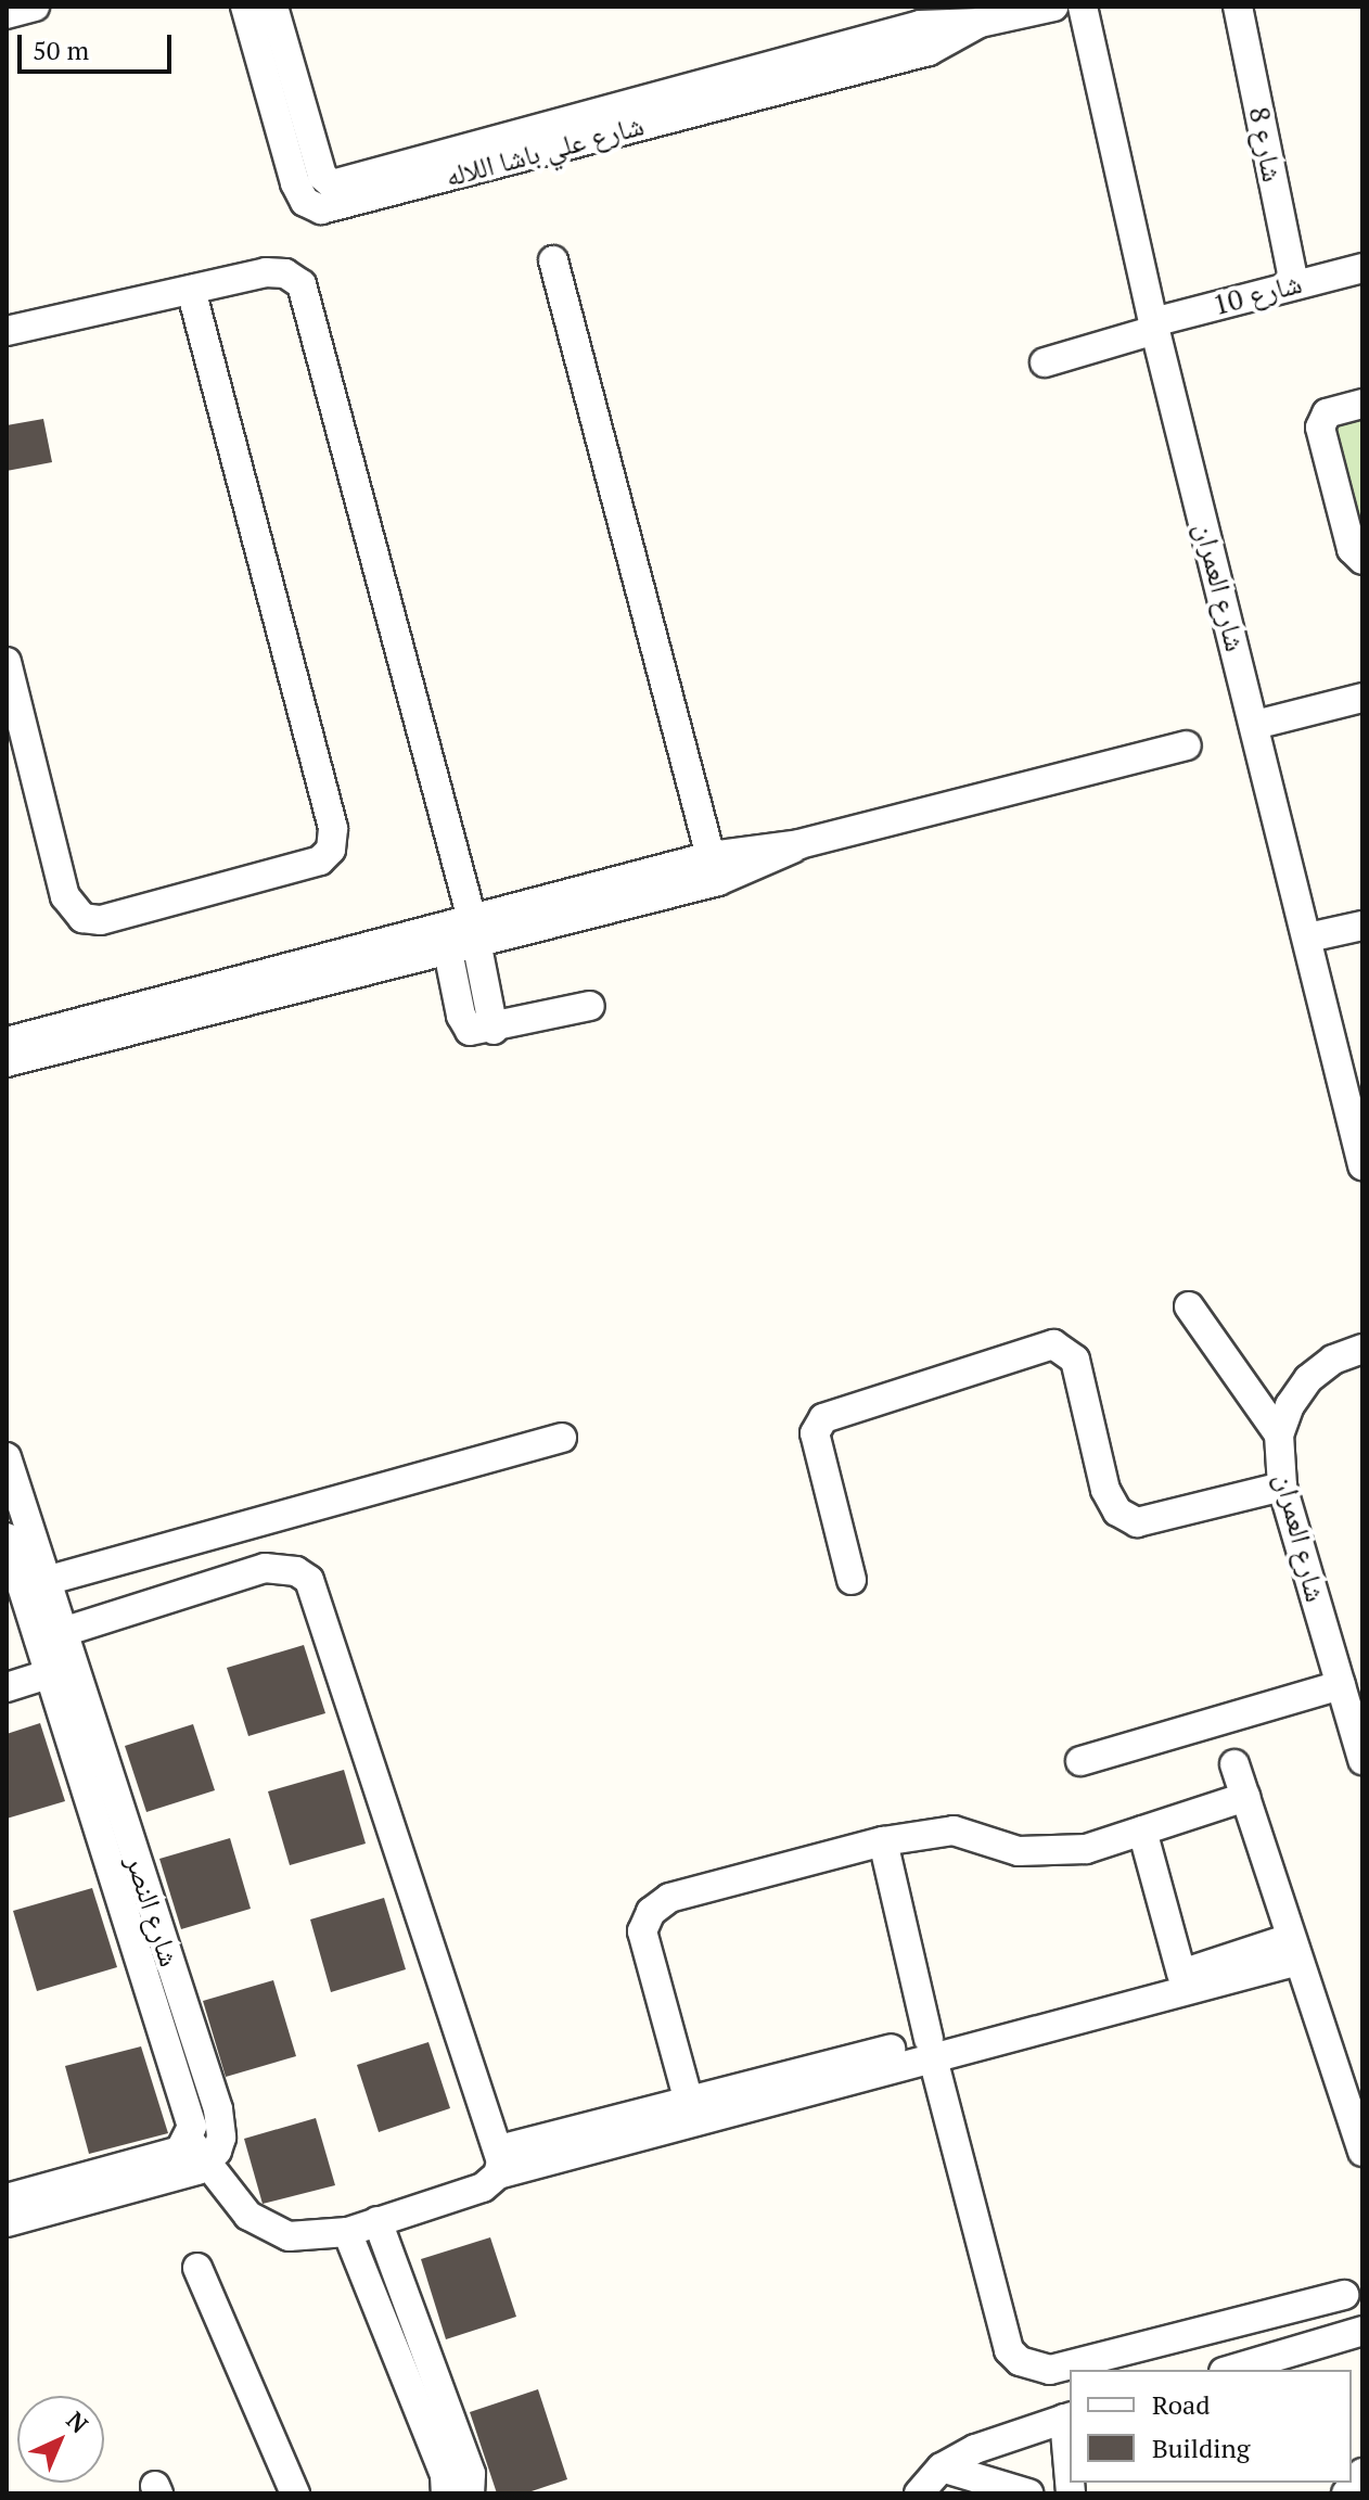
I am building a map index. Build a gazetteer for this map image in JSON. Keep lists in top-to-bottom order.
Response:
{
  "streets": {
    "street": [
      "شارع 8",
      "شارع علي باشا اللاله",
      "شارع 10",
      "شارع العمران",
      "شارع النصر"
    ]
  },
  "crossings": [
    ["شارع 8", "شارع 10"],
    ["شارع 10", "شارع العمران"]
  ],
  "legend": ["Road", "Building"],
  "scale_bar": "50 m",
  "north": "top right"
}
